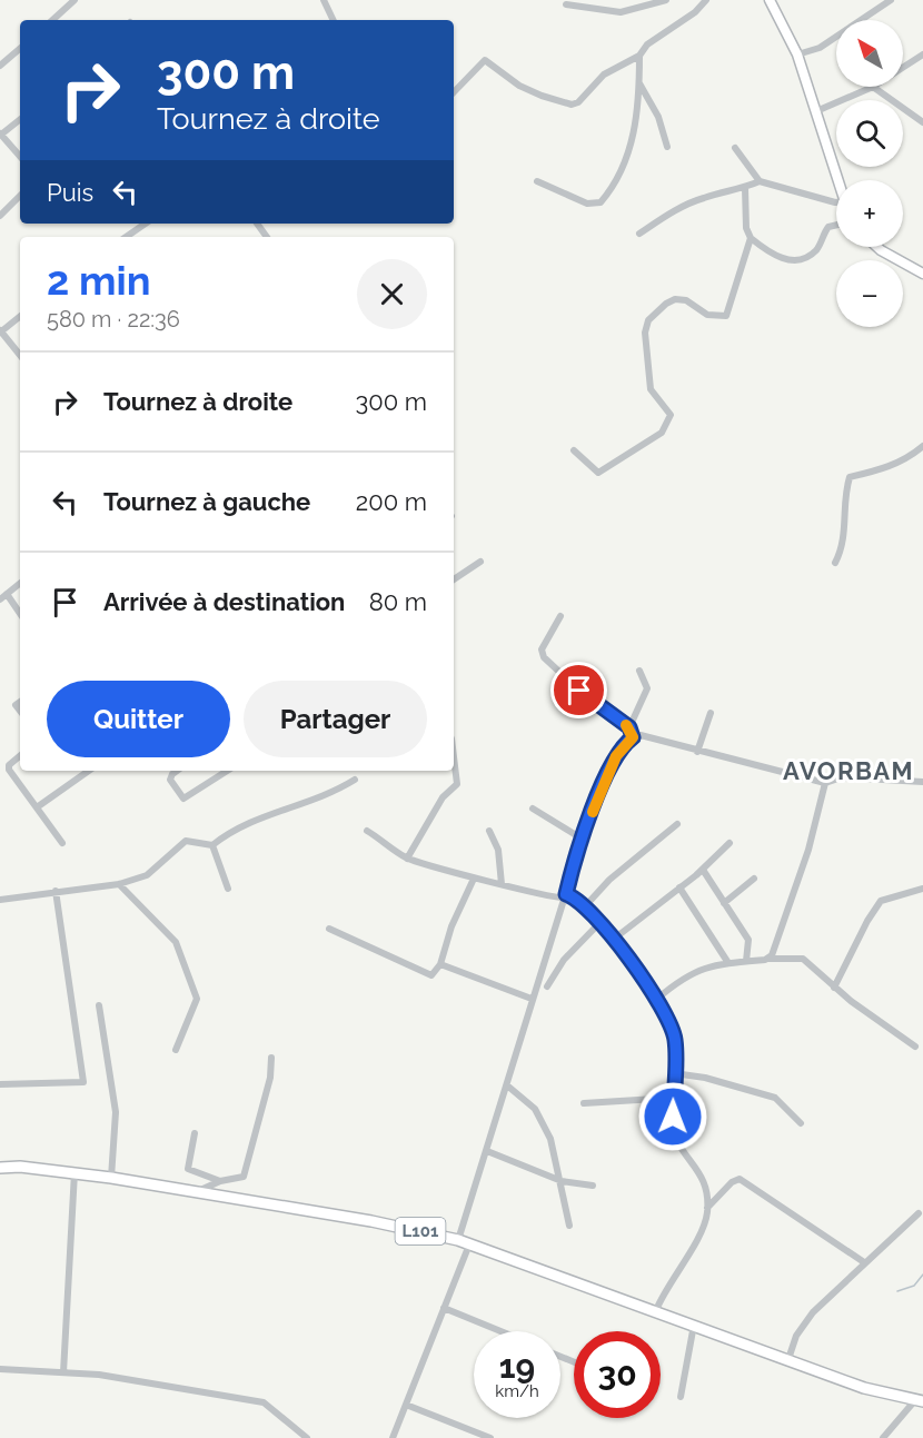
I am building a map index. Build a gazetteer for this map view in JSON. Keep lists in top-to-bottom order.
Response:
{
  "streets": {
    "main road": ["L101"]
  },
  "districts": ["AVORBAM"],
  "north": "top left",
  "page": {
    "map_buttons": ["+", "−"],
    "turn": ["300 m", "Tournez à droite"],
    "then": "Puis",
    "heading": ["2 min", "580 m · 22:36"],
    "list": [
      {
        "name": "Tournez à droite",
        "value": "300 m"
      },
      {
        "name": "Tournez à gauche",
        "value": "200 m"
      },
      {
        "name": "Arrivée à destination",
        "value": "80 m"
      }
    ],
    "buttons": ["Quitter", "Partager"],
    "speed": "19 km/h",
    "limit": "30"
  }
}
